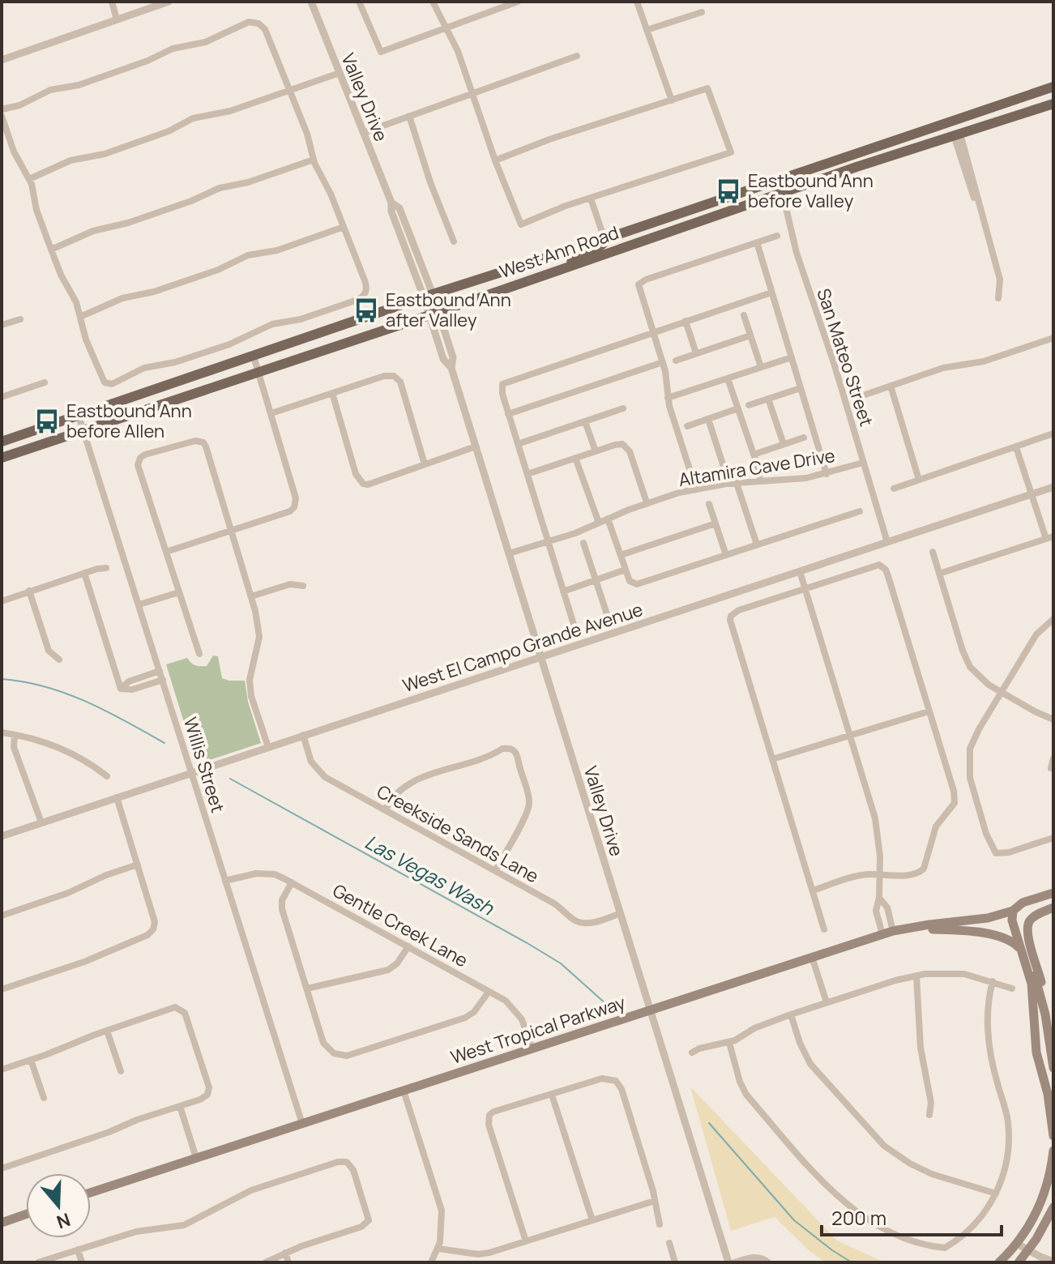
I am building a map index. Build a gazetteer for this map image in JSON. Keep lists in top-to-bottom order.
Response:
{
  "streets": {
    "main road": ["West Ann Road", "West Tropical Parkway"],
    "street": [
      "Valley Drive",
      "San Mateo Street",
      "Altamira Cave Drive",
      "West El Campo Grande Avenue",
      "Willis Street",
      "Creekside Sands Lane",
      "Gentle Creek Lane"
    ]
  },
  "crossings": [
    ["Valley Drive", "West Ann Road"],
    ["Valley Drive", "Altamira Cave Drive"],
    ["Valley Drive", "West El Campo Grande Avenue"],
    ["Valley Drive", "Creekside Sands Lane"],
    ["Valley Drive", "West Tropical Parkway"],
    ["West Ann Road", "San Mateo Street"],
    ["West Ann Road", "Willis Street"],
    ["San Mateo Street", "Altamira Cave Drive"],
    ["San Mateo Street", "West El Campo Grande Avenue"],
    ["West El Campo Grande Avenue", "Willis Street"],
    ["West El Campo Grande Avenue", "Creekside Sands Lane"],
    ["Willis Street", "Gentle Creek Lane"],
    ["Willis Street", "West Tropical Parkway"],
    ["Gentle Creek Lane", "West Tropical Parkway"]
  ],
  "water": ["Las Vegas Wash"],
  "places": {
    "bus stop": ["Eastbound Ann before Valley", "Eastbound Ann after Valley", "Eastbound Ann before Allen"]
  },
  "scale_bar": "200 m",
  "north": "bottom"
}
